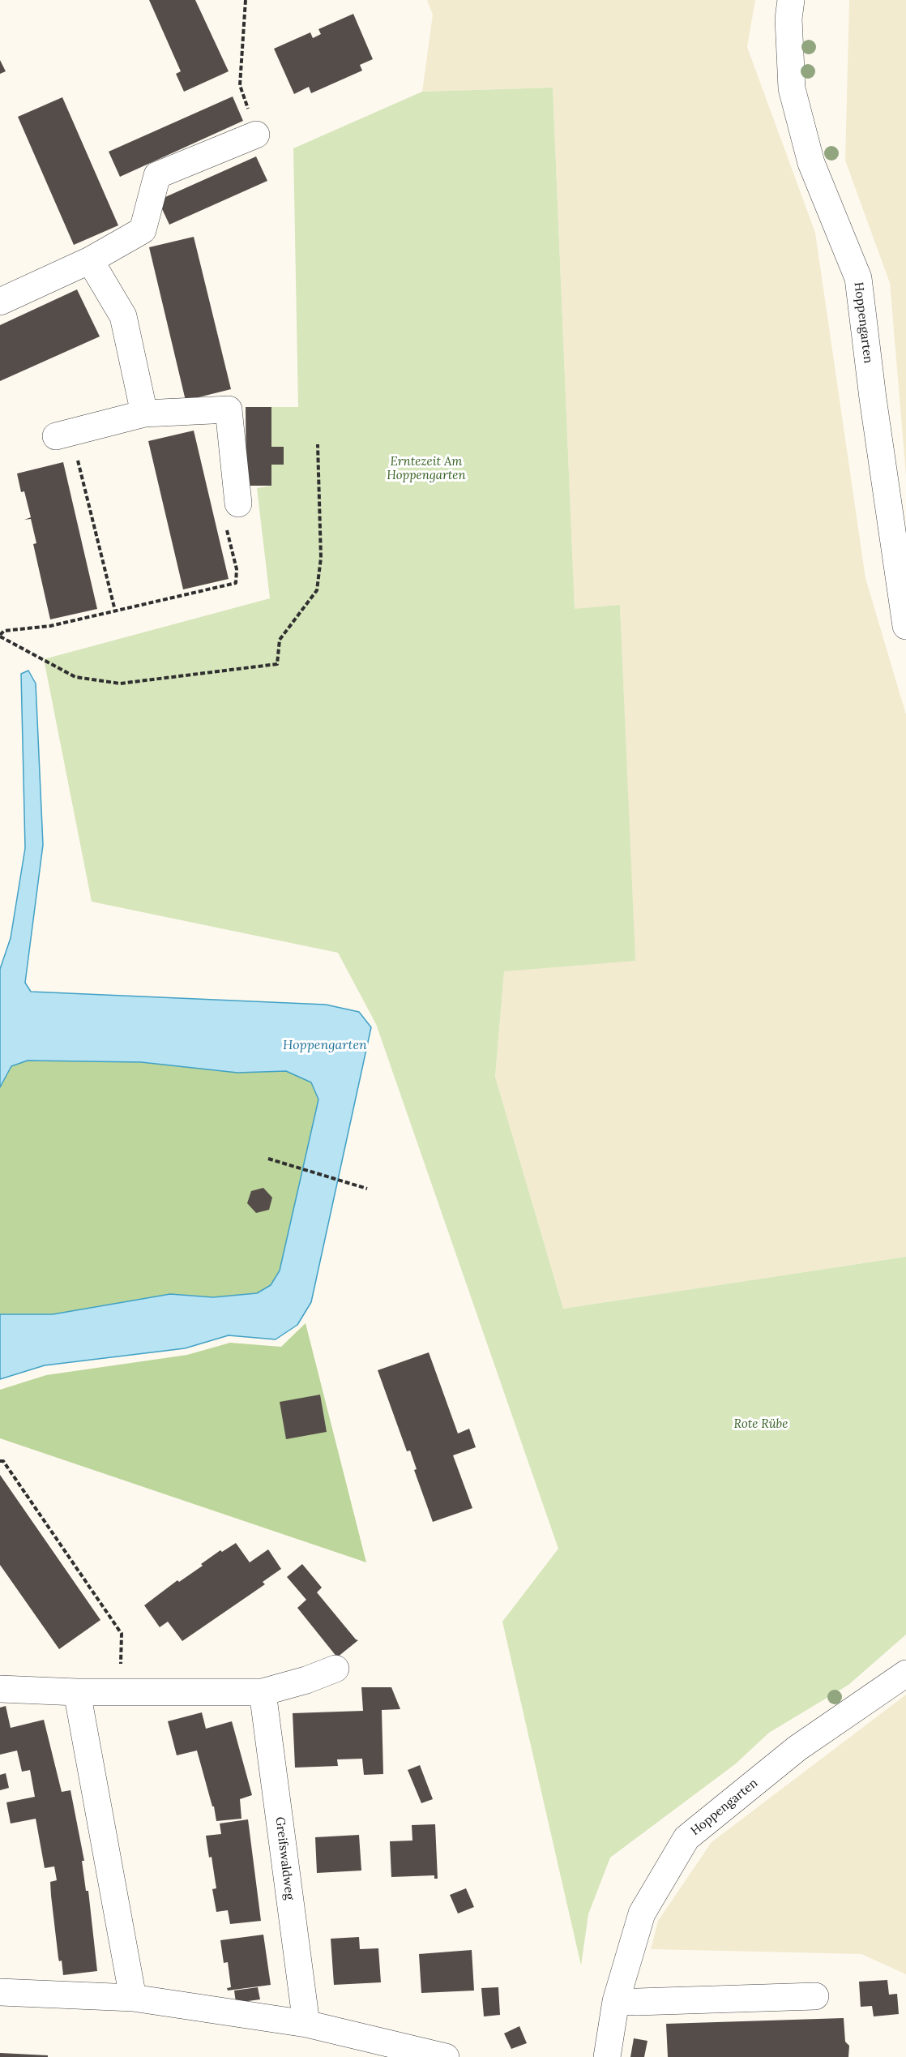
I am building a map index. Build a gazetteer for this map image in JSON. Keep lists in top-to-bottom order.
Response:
{
  "streets": {
    "street": ["Hoppengarten", "Greifswaldweg"]
  },
  "water": ["Hoppengarten"],
  "parks": ["Erntezeit Am Hoppengarten", "Rote Rübe"]
}
